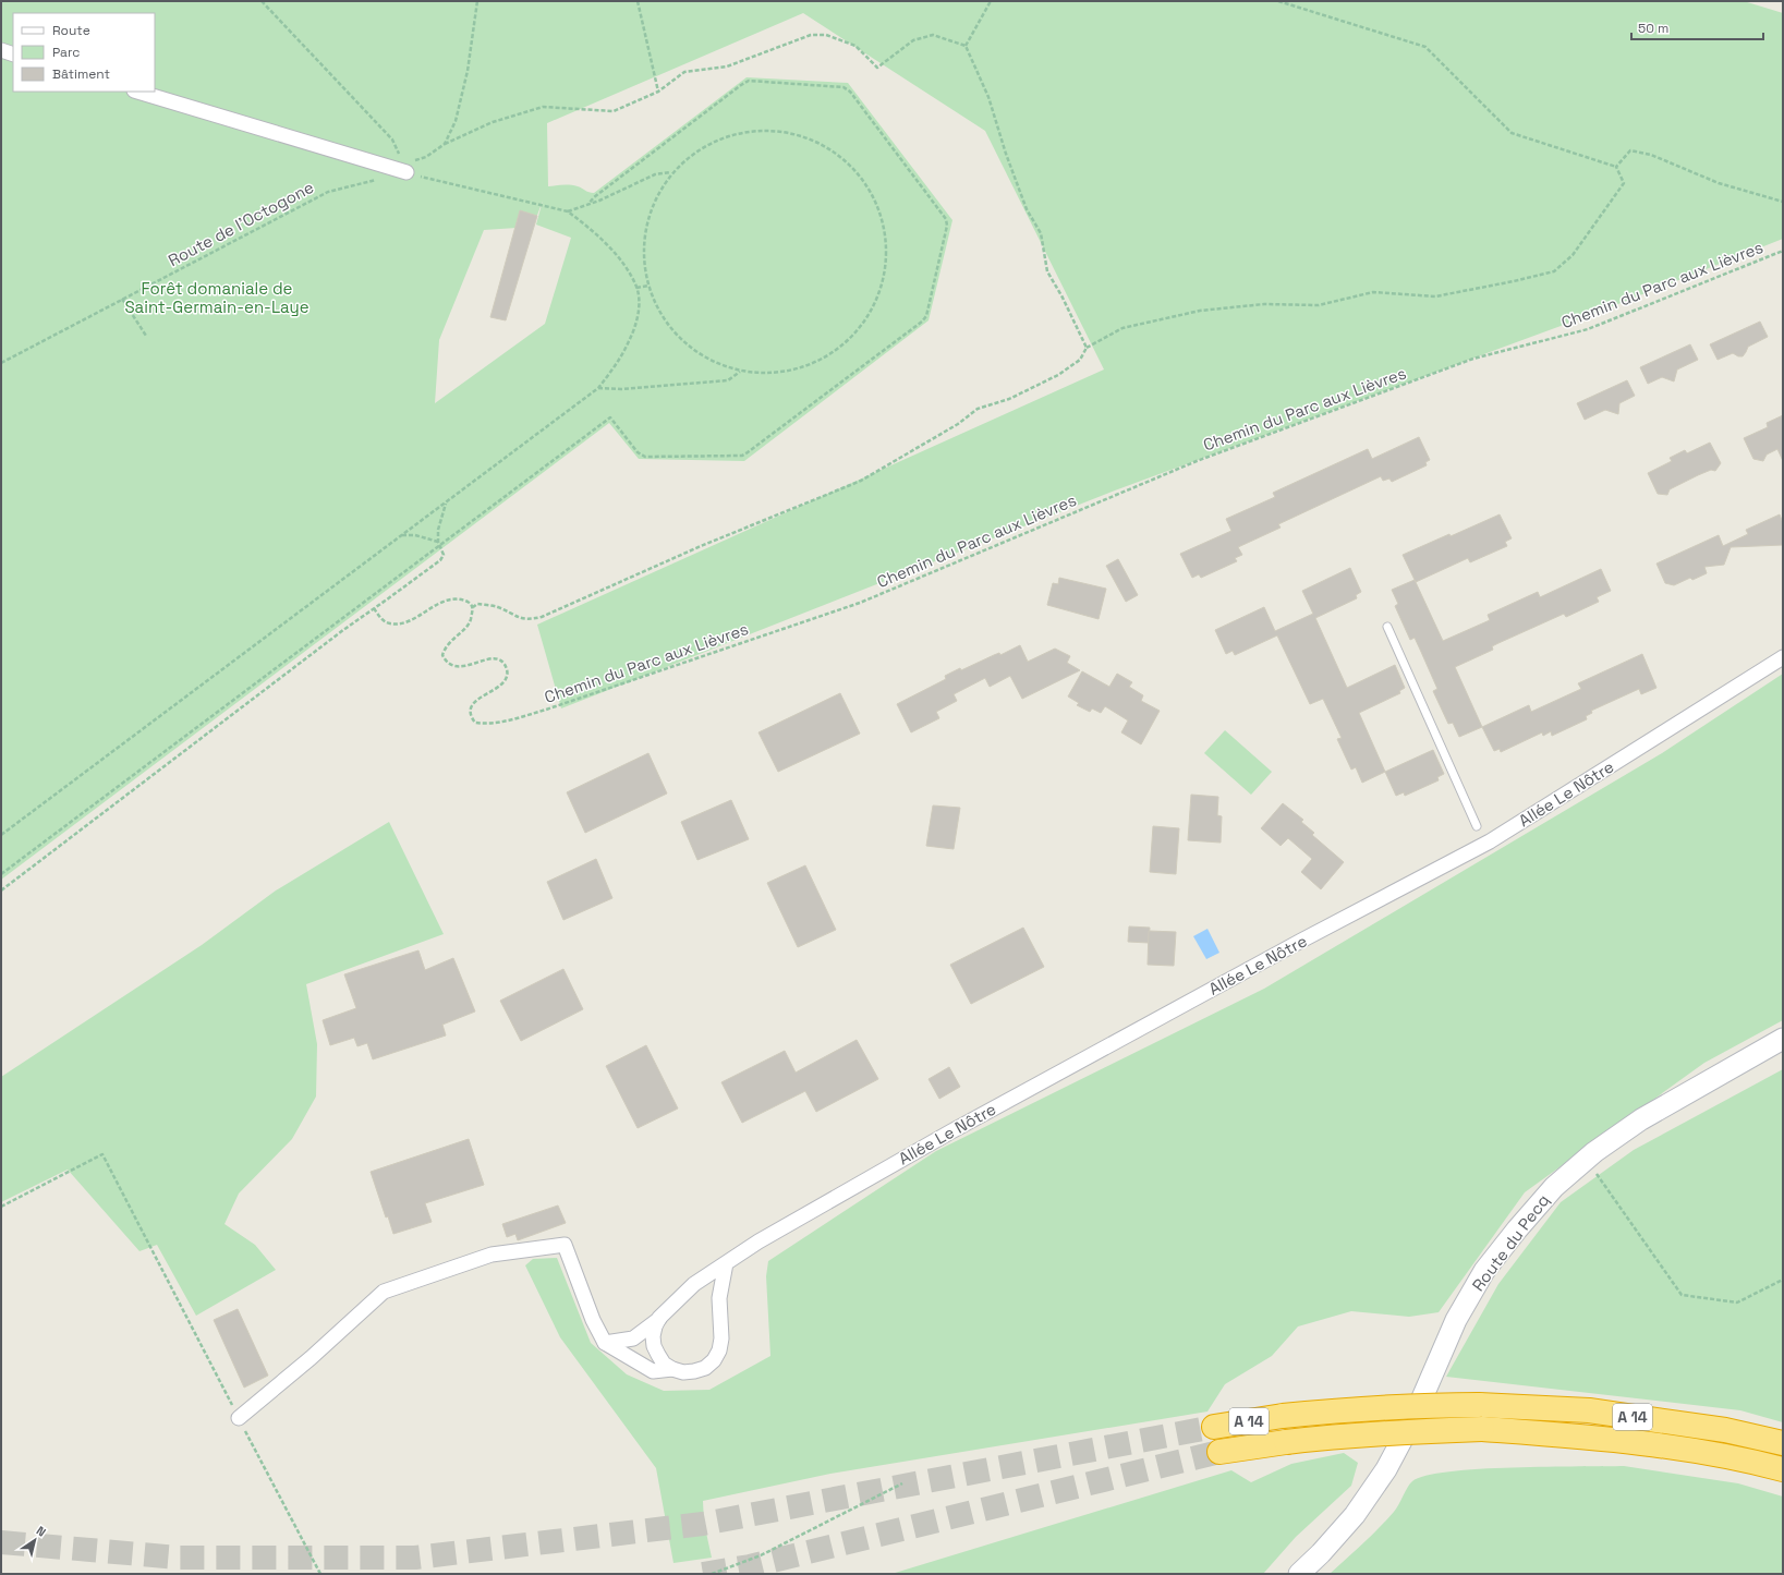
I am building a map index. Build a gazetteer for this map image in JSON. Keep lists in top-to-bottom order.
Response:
{
  "streets": {
    "highway": ["A 14"],
    "main road": ["Route du Pecq"],
    "street": ["Allée Le Nôtre"],
    "path": ["Route de l'Octogone", "Chemin du Parc aux Lièvres"]
  },
  "parks": ["Forêt domaniale de Saint-Germain-en-Laye"],
  "legend": ["Route", "Parc", "Bâtiment"],
  "scale_bar": "50 m",
  "north": "top right"
}
